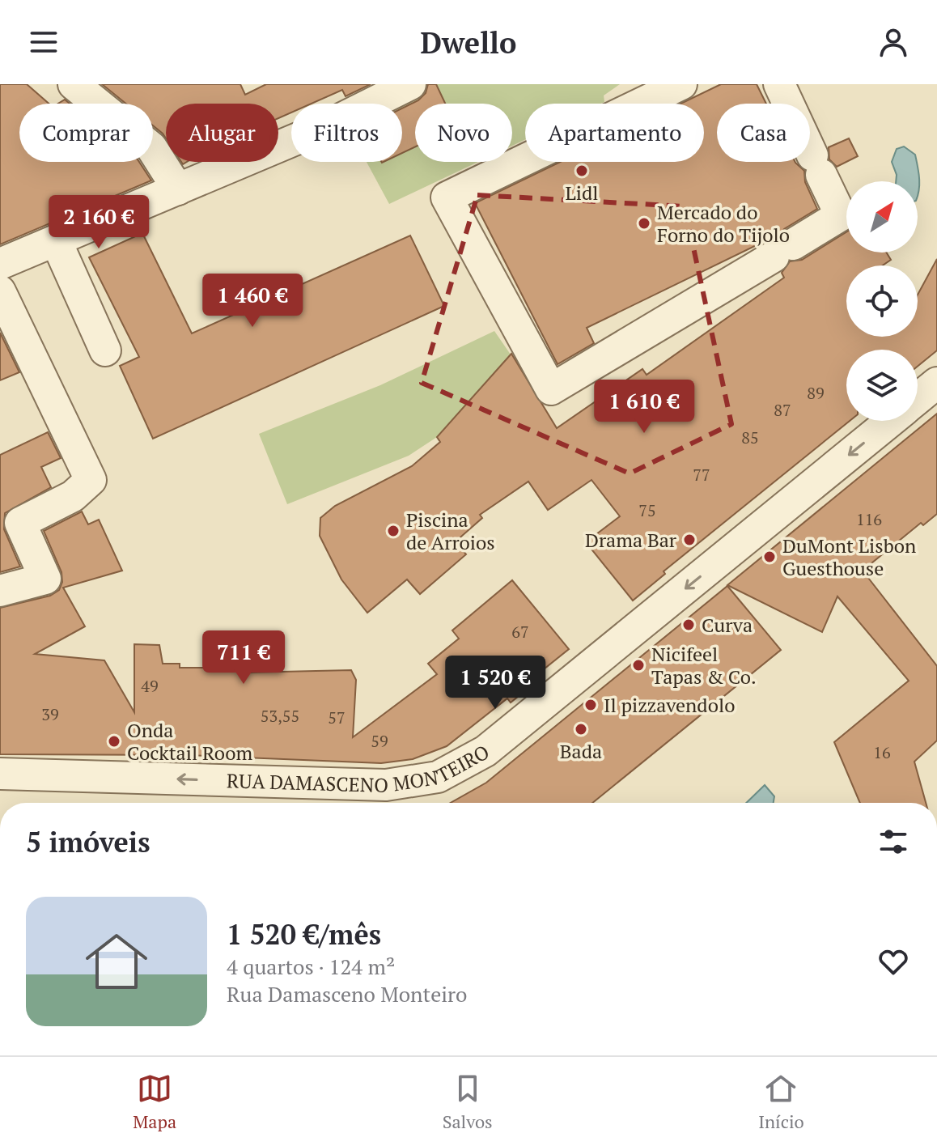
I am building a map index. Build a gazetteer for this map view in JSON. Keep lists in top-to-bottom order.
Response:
{
  "streets": {
    "street": ["RUA DAMASCENO MONTEIRO"]
  },
  "one_way": ["RUA DAMASCENO MONTEIRO"],
  "places": [
    "Lidl",
    "Mercado do Forno do Tijolo",
    "Piscina de Arroios",
    "Drama Bar",
    "DuMont Lisbon Guesthouse",
    "Curva",
    "Nicifeel Tapas & Co.",
    "Il pizzavendolo",
    "Bada",
    "Onda Cocktail Room"
  ],
  "house_numbers": [
    "89",
    "87",
    "85",
    "77",
    "75",
    "116",
    "67",
    "49",
    "39",
    "53,55",
    "57",
    "59",
    "16"
  ],
  "north": "top right",
  "page": {
    "header": "Dwello",
    "chip": [
      "Comprar",
      "Alugar",
      "Filtros",
      "Novo",
      "Apartamento",
      "Casa"
    ],
    "price": [
      "2 160 €",
      "1 460 €",
      "1 610 €",
      "711 €",
      "1 520 €"
    ],
    "heading": "5 imóveis",
    "list": [
      {
        "name": "1 520 €/mês",
        "note": "4 quartos · 124 m² · Rua Damasceno Monteiro"
      }
    ],
    "tabs": ["Mapa", "Salvos", "Início"]
  }
}
